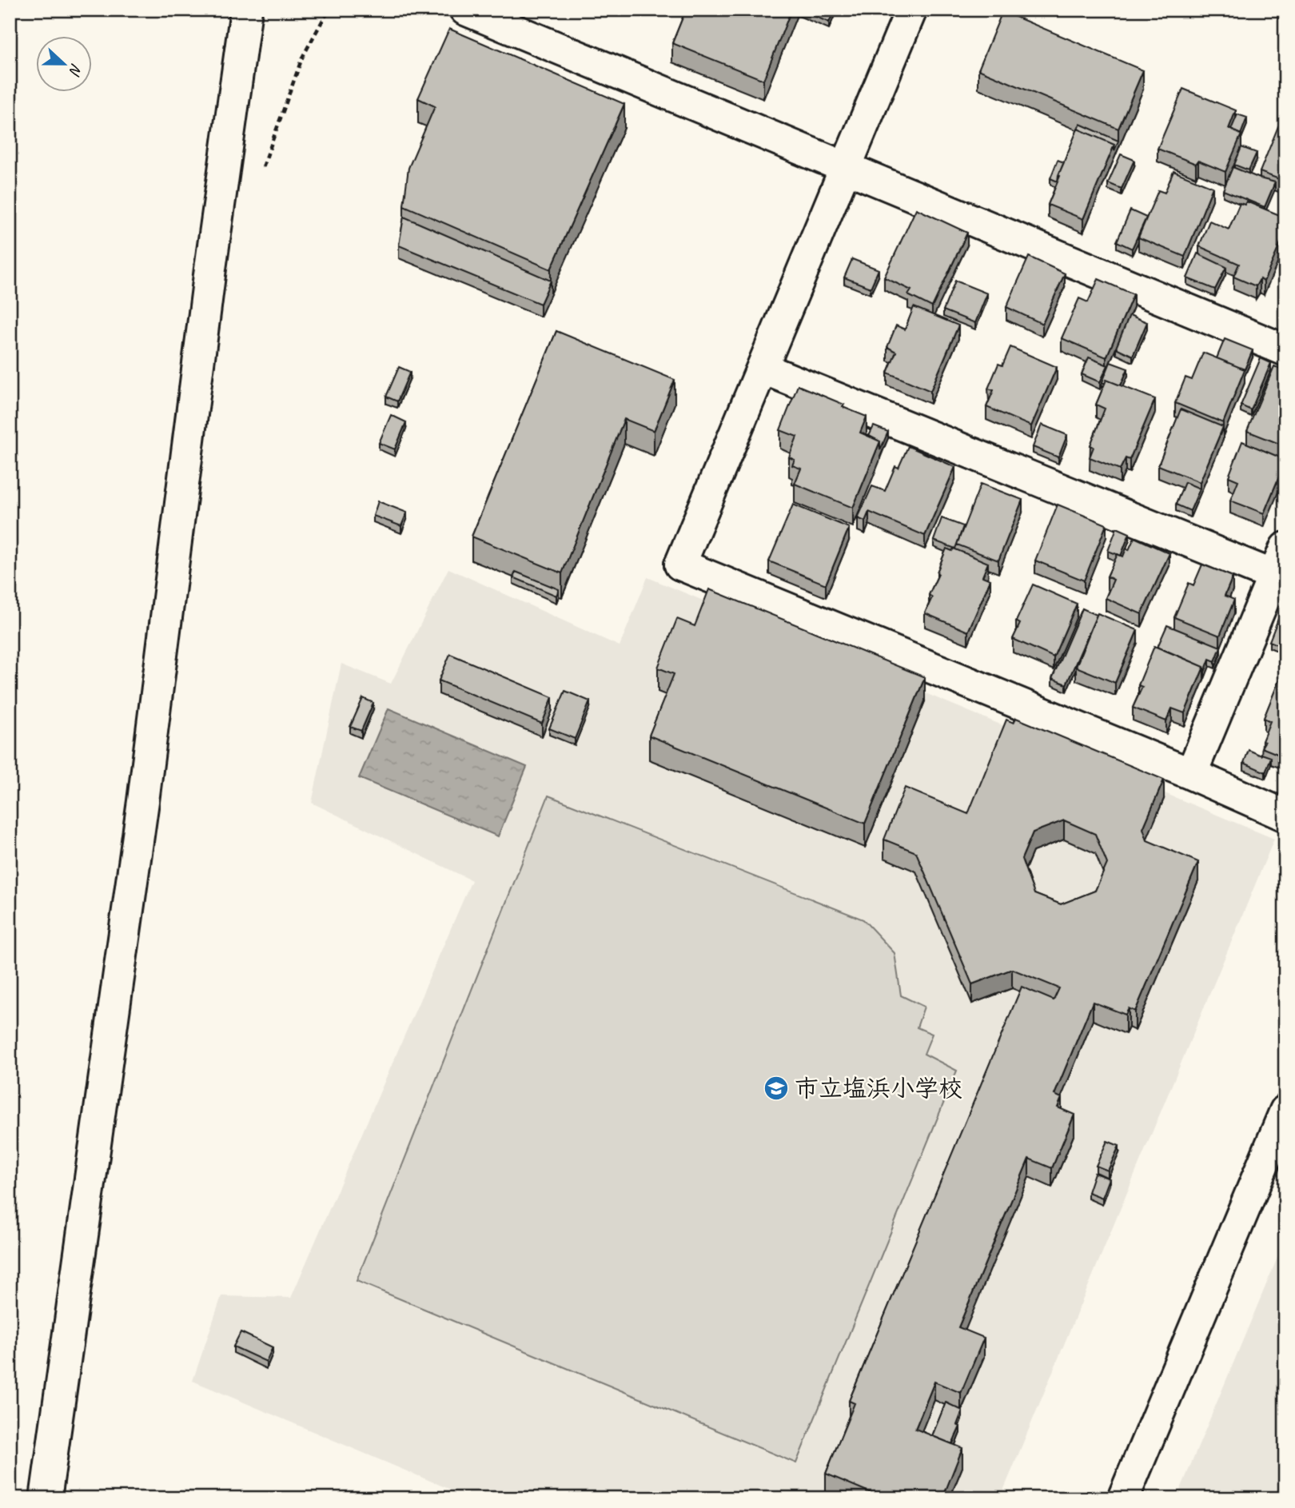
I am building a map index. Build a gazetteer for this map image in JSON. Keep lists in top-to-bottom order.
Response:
{
  "places": {
    "school or university": ["市立塩浜小学校"]
  },
  "north": "right"
}
